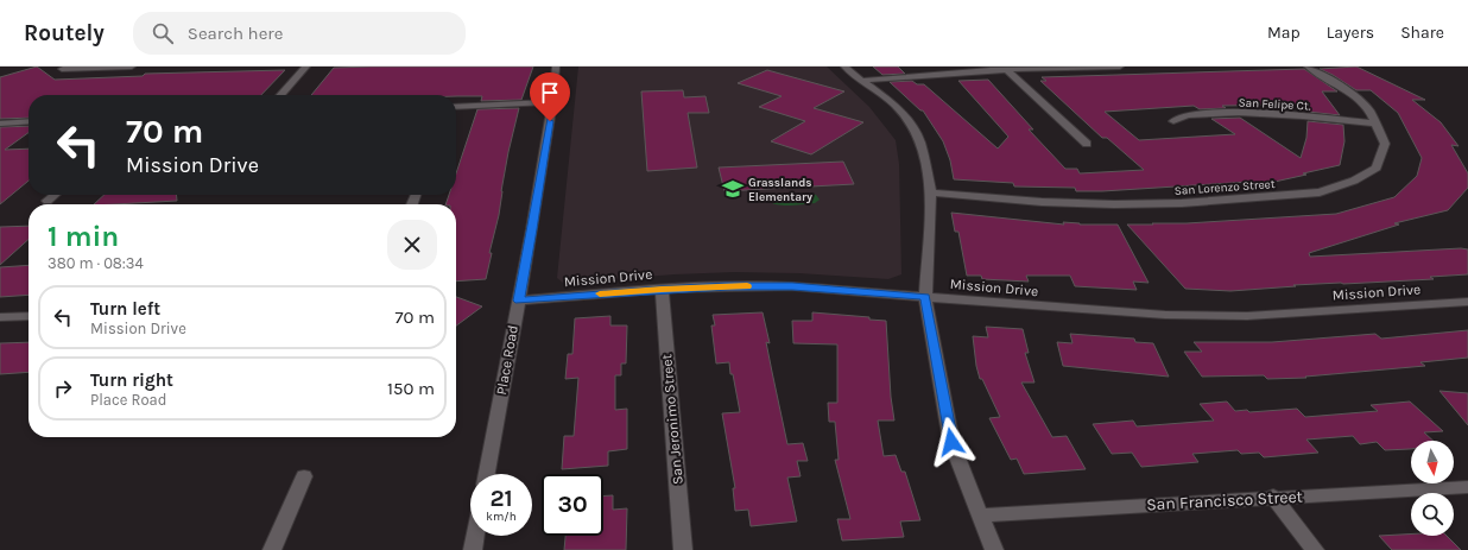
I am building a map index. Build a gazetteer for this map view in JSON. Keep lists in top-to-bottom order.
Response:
{
  "streets": {
    "street": [
      "San Felipe Ct.",
      "San Lorenzo Street",
      "Mission Drive",
      "Place Road",
      "San Jeronimo Street",
      "San Francisco Street"
    ]
  },
  "crossings": [
    ["San Felipe Ct.", "San Lorenzo Street"],
    ["Mission Drive", "Place Road"],
    ["Mission Drive", "San Jeronimo Street"]
  ],
  "places": {
    "school or university": ["Grasslands Elementary"]
  },
  "north": "bottom",
  "page": {
    "header": "Routely",
    "search": "Search here",
    "nav": ["Map", "Layers", "Share"],
    "turn": ["70 m", "Mission Drive"],
    "heading": ["1 min", "380 m · 08:34"],
    "list": [
      {
        "name": "Turn left",
        "note": "Mission Drive",
        "value": "70 m"
      },
      {
        "name": "Turn right",
        "note": "Place Road",
        "value": "150 m"
      }
    ],
    "speed": "21 km/h",
    "limit": "30"
  }
}
